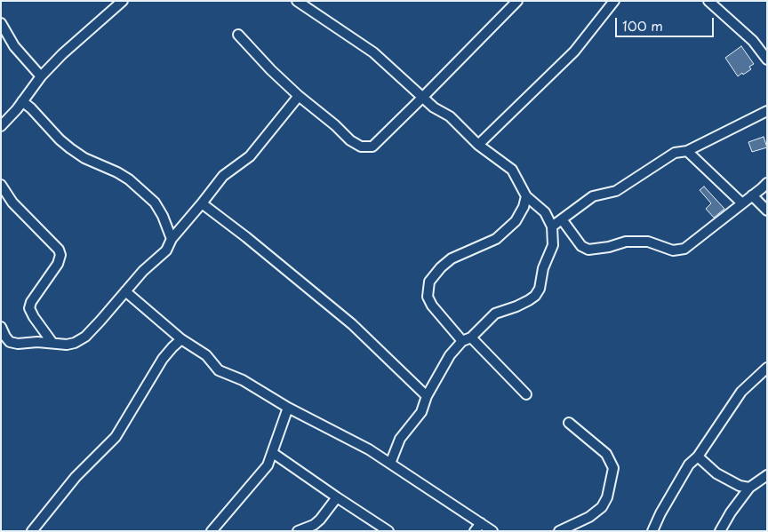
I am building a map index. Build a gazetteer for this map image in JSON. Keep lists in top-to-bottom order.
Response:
{
  "scale_bar": "100 m"
}
